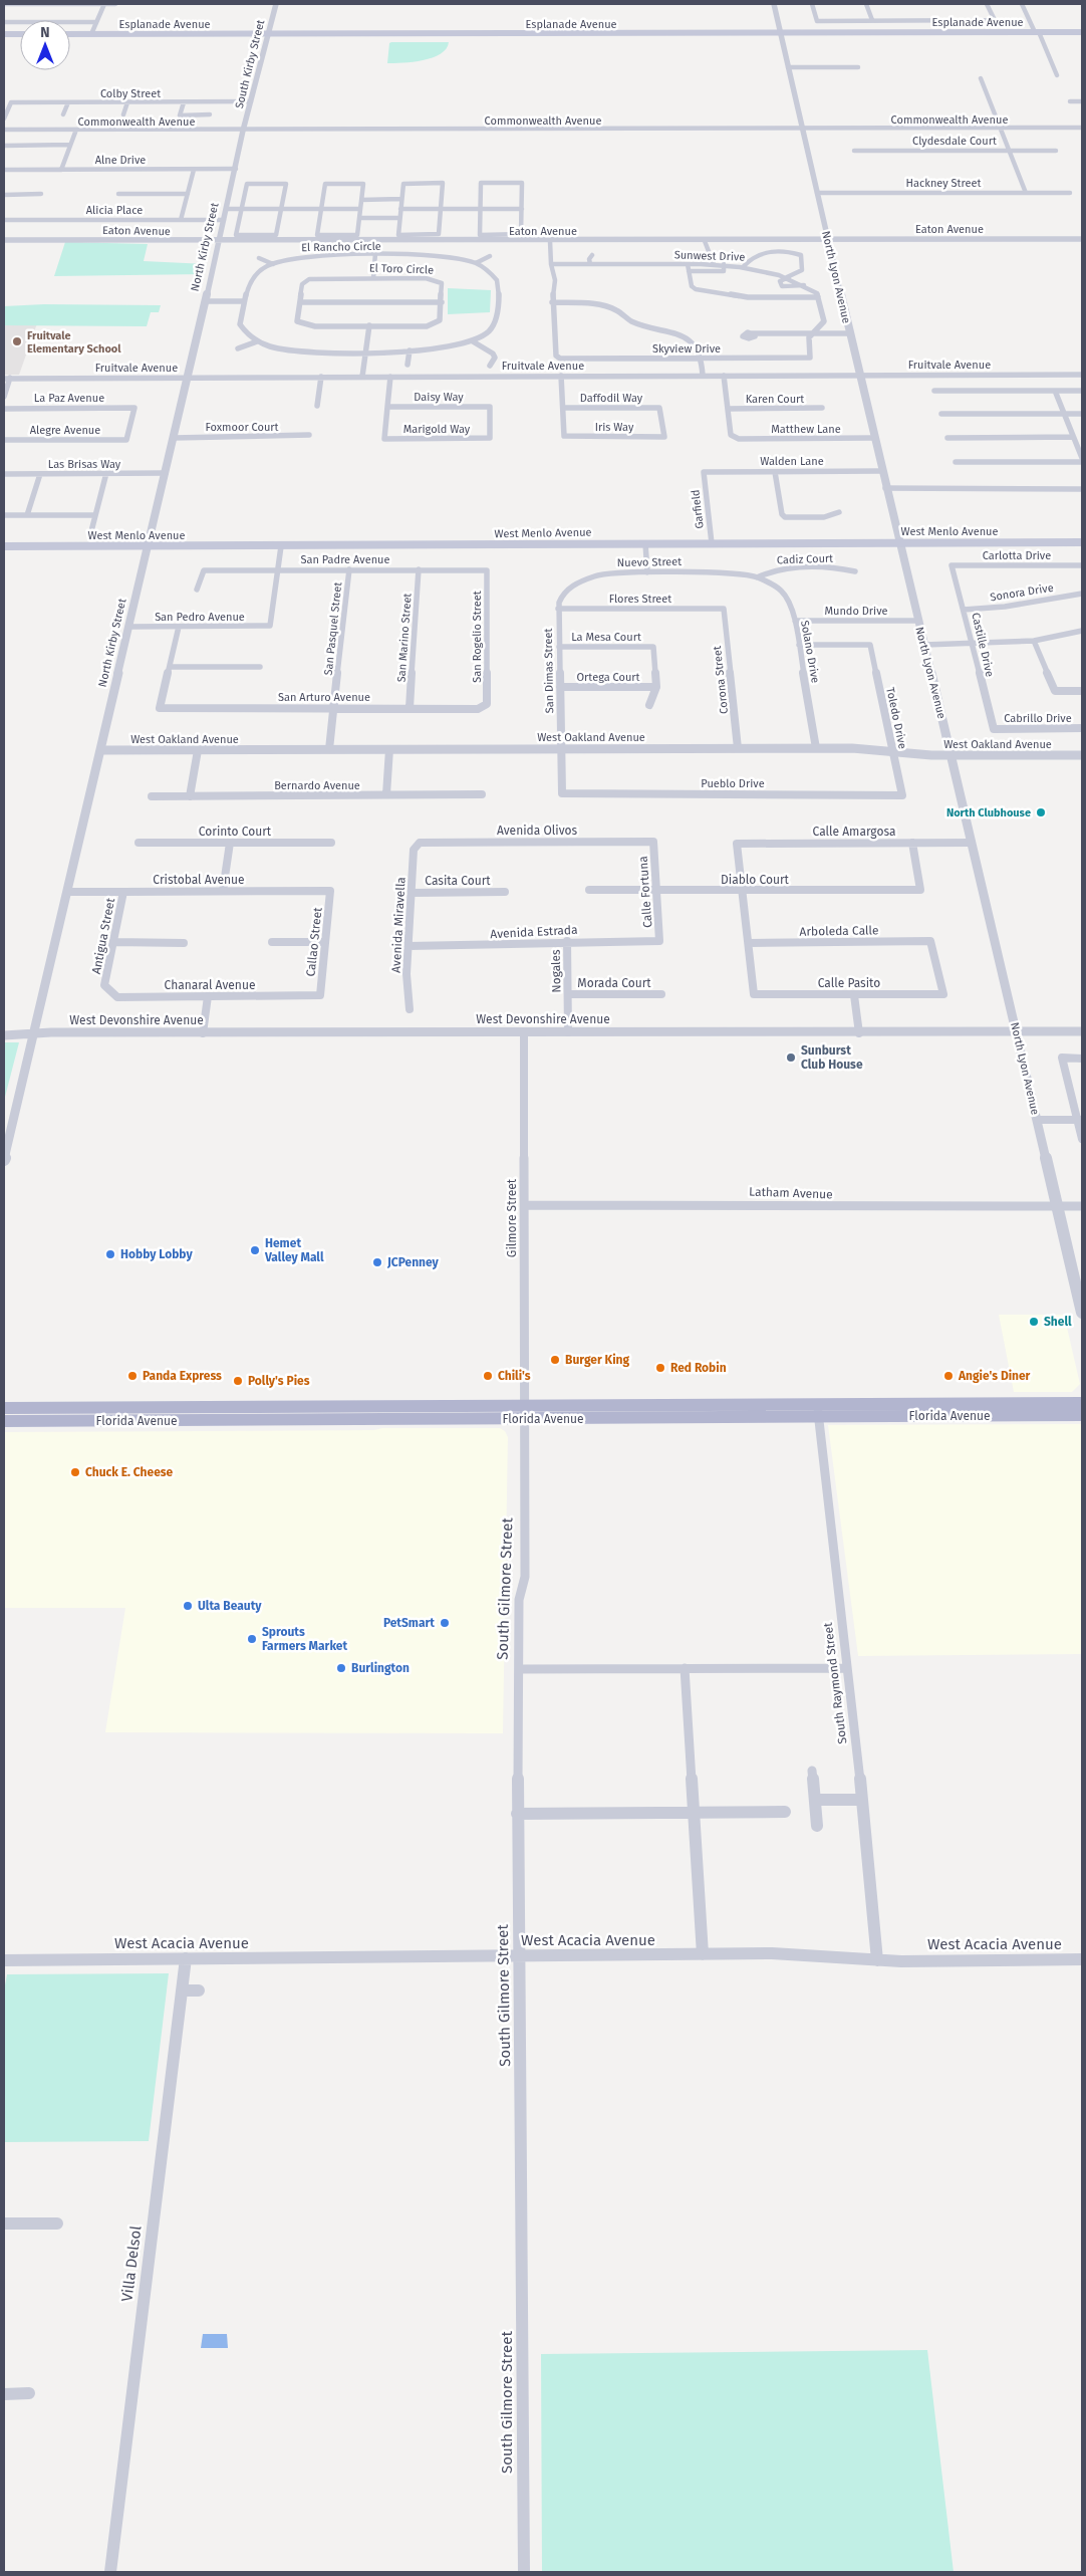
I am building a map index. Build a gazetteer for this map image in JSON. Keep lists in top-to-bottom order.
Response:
{
  "streets": {
    "main road": ["Esplanade Avenue", "West Menlo Avenue", "Florida Avenue"],
    "street": [
      "South Kirby Street",
      "Colby Street",
      "Commonwealth Avenue",
      "Clydesdale Court",
      "Alne Drive",
      "Hackney Street",
      "Alicia Place",
      "Eaton Avenue",
      "North Kirby Street",
      "El Rancho Circle",
      "Sunwest Drive",
      "El Toro Circle",
      "North Lyon Avenue",
      "Skyview Drive",
      "Fruitvale Avenue",
      "Daisy Way",
      "La Paz Avenue",
      "Daffodil Way",
      "Karen Court",
      "Foxmoor Court",
      "Iris Way",
      "Marigold Way",
      "Matthew Lane",
      "Alegre Avenue",
      "Walden Lane",
      "Las Brisas Way",
      "Garfield",
      "Carlotta Drive",
      "San Padre Avenue",
      "Cadiz Court",
      "Nuevo Street",
      "Sonora Drive",
      "Flores Street",
      "Mundo Drive",
      "San Pedro Avenue",
      "San Pasquel Street",
      "San Rogelio Street",
      "La Mesa Court",
      "San Marino Street",
      "Castille Drive",
      "Solano Drive",
      "San Dimas Street",
      "Ortega Court",
      "Corona Street",
      "San Arturo Avenue",
      "Toledo Drive",
      "Cabrillo Drive",
      "West Oakland Avenue",
      "Pueblo Drive",
      "Bernardo Avenue",
      "Avenida Olivos",
      "Corinto Court",
      "Calle Amargosa",
      "Cristobal Avenue",
      "Diablo Court",
      "Casita Court",
      "Calle Fortuna",
      "Avenida Miravella",
      "Arboleda Calle",
      "Avenida Estrada",
      "Antigua Street",
      "Callao Street",
      "Nogales",
      "Morada Court",
      "Calle Pasito",
      "Chanaral Avenue",
      "West Devonshire Avenue",
      "Latham Avenue",
      "Gilmore Street",
      "South Gilmore Street",
      "South Raymond Street",
      "West Acacia Avenue",
      "Villa Delsol"
    ]
  },
  "crossings": [
    ["Esplanade Avenue", "South Kirby Street"],
    ["Esplanade Avenue", "North Lyon Avenue"],
    ["South Kirby Street", "Colby Street"],
    ["South Kirby Street", "Commonwealth Avenue"],
    ["South Kirby Street", "North Kirby Street"],
    ["Commonwealth Avenue", "North Kirby Street"],
    ["Commonwealth Avenue", "North Lyon Avenue"],
    ["Alne Drive", "North Kirby Street"],
    ["Hackney Street", "North Lyon Avenue"],
    ["Alicia Place", "North Kirby Street"],
    ["Eaton Avenue", "North Kirby Street"],
    ["Eaton Avenue", "North Lyon Avenue"],
    ["North Kirby Street", "Fruitvale Avenue"],
    ["North Kirby Street", "Foxmoor Court"],
    ["North Kirby Street", "Las Brisas Way"],
    ["North Kirby Street", "West Menlo Avenue"],
    ["North Kirby Street", "San Pedro Avenue"],
    ["North Kirby Street", "West Oakland Avenue"],
    ["North Kirby Street", "Cristobal Avenue"],
    ["North Kirby Street", "West Devonshire Avenue"],
    ["North Lyon Avenue", "Fruitvale Avenue"],
    ["North Lyon Avenue", "Matthew Lane"],
    ["North Lyon Avenue", "Walden Lane"],
    ["North Lyon Avenue", "West Menlo Avenue"],
    ["North Lyon Avenue", "Mundo Drive"],
    ["North Lyon Avenue", "West Oakland Avenue"],
    ["North Lyon Avenue", "Calle Amargosa"],
    ["North Lyon Avenue", "West Devonshire Avenue"],
    ["North Lyon Avenue", "Latham Avenue"],
    ["Daisy Way", "Marigold Way"],
    ["La Paz Avenue", "Alegre Avenue"],
    ["Daffodil Way", "Iris Way"],
    ["Karen Court", "Matthew Lane"],
    ["Walden Lane", "Garfield"],
    ["Garfield", "West Menlo Avenue"],
    ["Carlotta Drive", "Castille Drive"],
    ["San Padre Avenue", "San Pedro Avenue"],
    ["San Padre Avenue", "San Pasquel Street"],
    ["San Padre Avenue", "San Rogelio Street"],
    ["San Padre Avenue", "San Marino Street"],
    ["Cadiz Court", "Nuevo Street"],
    ["Cadiz Court", "Solano Drive"],
    ["Nuevo Street", "Flores Street"],
    ["Nuevo Street", "Solano Drive"],
    ["Nuevo Street", "San Dimas Street"],
    ["Sonora Drive", "Castille Drive"],
    ["Flores Street", "San Dimas Street"],
    ["Flores Street", "Corona Street"],
    ["Mundo Drive", "Solano Drive"],
    ["San Pasquel Street", "San Arturo Avenue"],
    ["San Pasquel Street", "West Oakland Avenue"],
    ["San Rogelio Street", "San Arturo Avenue"],
    ["La Mesa Court", "San Dimas Street"],
    ["La Mesa Court", "Ortega Court"],
    ["San Marino Street", "San Arturo Avenue"],
    ["Castille Drive", "Cabrillo Drive"],
    ["Solano Drive", "Toledo Drive"],
    ["Solano Drive", "West Oakland Avenue"],
    ["San Dimas Street", "Ortega Court"],
    ["San Dimas Street", "West Oakland Avenue"],
    ["San Dimas Street", "Pueblo Drive"],
    ["Corona Street", "West Oakland Avenue"],
    ["Toledo Drive", "West Oakland Avenue"],
    ["Toledo Drive", "Pueblo Drive"],
    ["Avenida Olivos", "Calle Fortuna"],
    ["Avenida Olivos", "Avenida Miravella"],
    ["Calle Amargosa", "Diablo Court"],
    ["Cristobal Avenue", "Antigua Street"],
    ["Cristobal Avenue", "Callao Street"],
    ["Diablo Court", "Calle Fortuna"],
    ["Casita Court", "Avenida Miravella"],
    ["Calle Fortuna", "Avenida Estrada"],
    ["Avenida Miravella", "Avenida Estrada"],
    ["Arboleda Calle", "Calle Pasito"],
    ["Avenida Estrada", "Nogales"],
    ["Antigua Street", "Chanaral Avenue"],
    ["Callao Street", "Chanaral Avenue"],
    ["Nogales", "Morada Court"],
    ["Nogales", "West Devonshire Avenue"],
    ["West Devonshire Avenue", "Gilmore Street"],
    ["Latham Avenue", "Gilmore Street"],
    ["Gilmore Street", "Florida Avenue"],
    ["Gilmore Street", "South Gilmore Street"],
    ["Florida Avenue", "South Gilmore Street"],
    ["Florida Avenue", "South Raymond Street"],
    ["South Gilmore Street", "West Acacia Avenue"],
    ["South Raymond Street", "West Acacia Avenue"],
    ["West Acacia Avenue", "Villa Delsol"]
  ],
  "places": [
    "Fruitvale Elementary School",
    "North Clubhouse",
    "Sunburst Club House",
    "Hemet Valley Mall",
    "Hobby Lobby",
    "JCPenney",
    "Shell",
    "Burger King",
    "Red Robin",
    "Panda Express",
    "Chili's",
    "Angie's Diner",
    "Polly's Pies",
    "Chuck E. Cheese",
    "Ulta Beauty",
    "PetSmart",
    "Sprouts Farmers Market",
    "Burlington"
  ],
  "north": "top"
}
